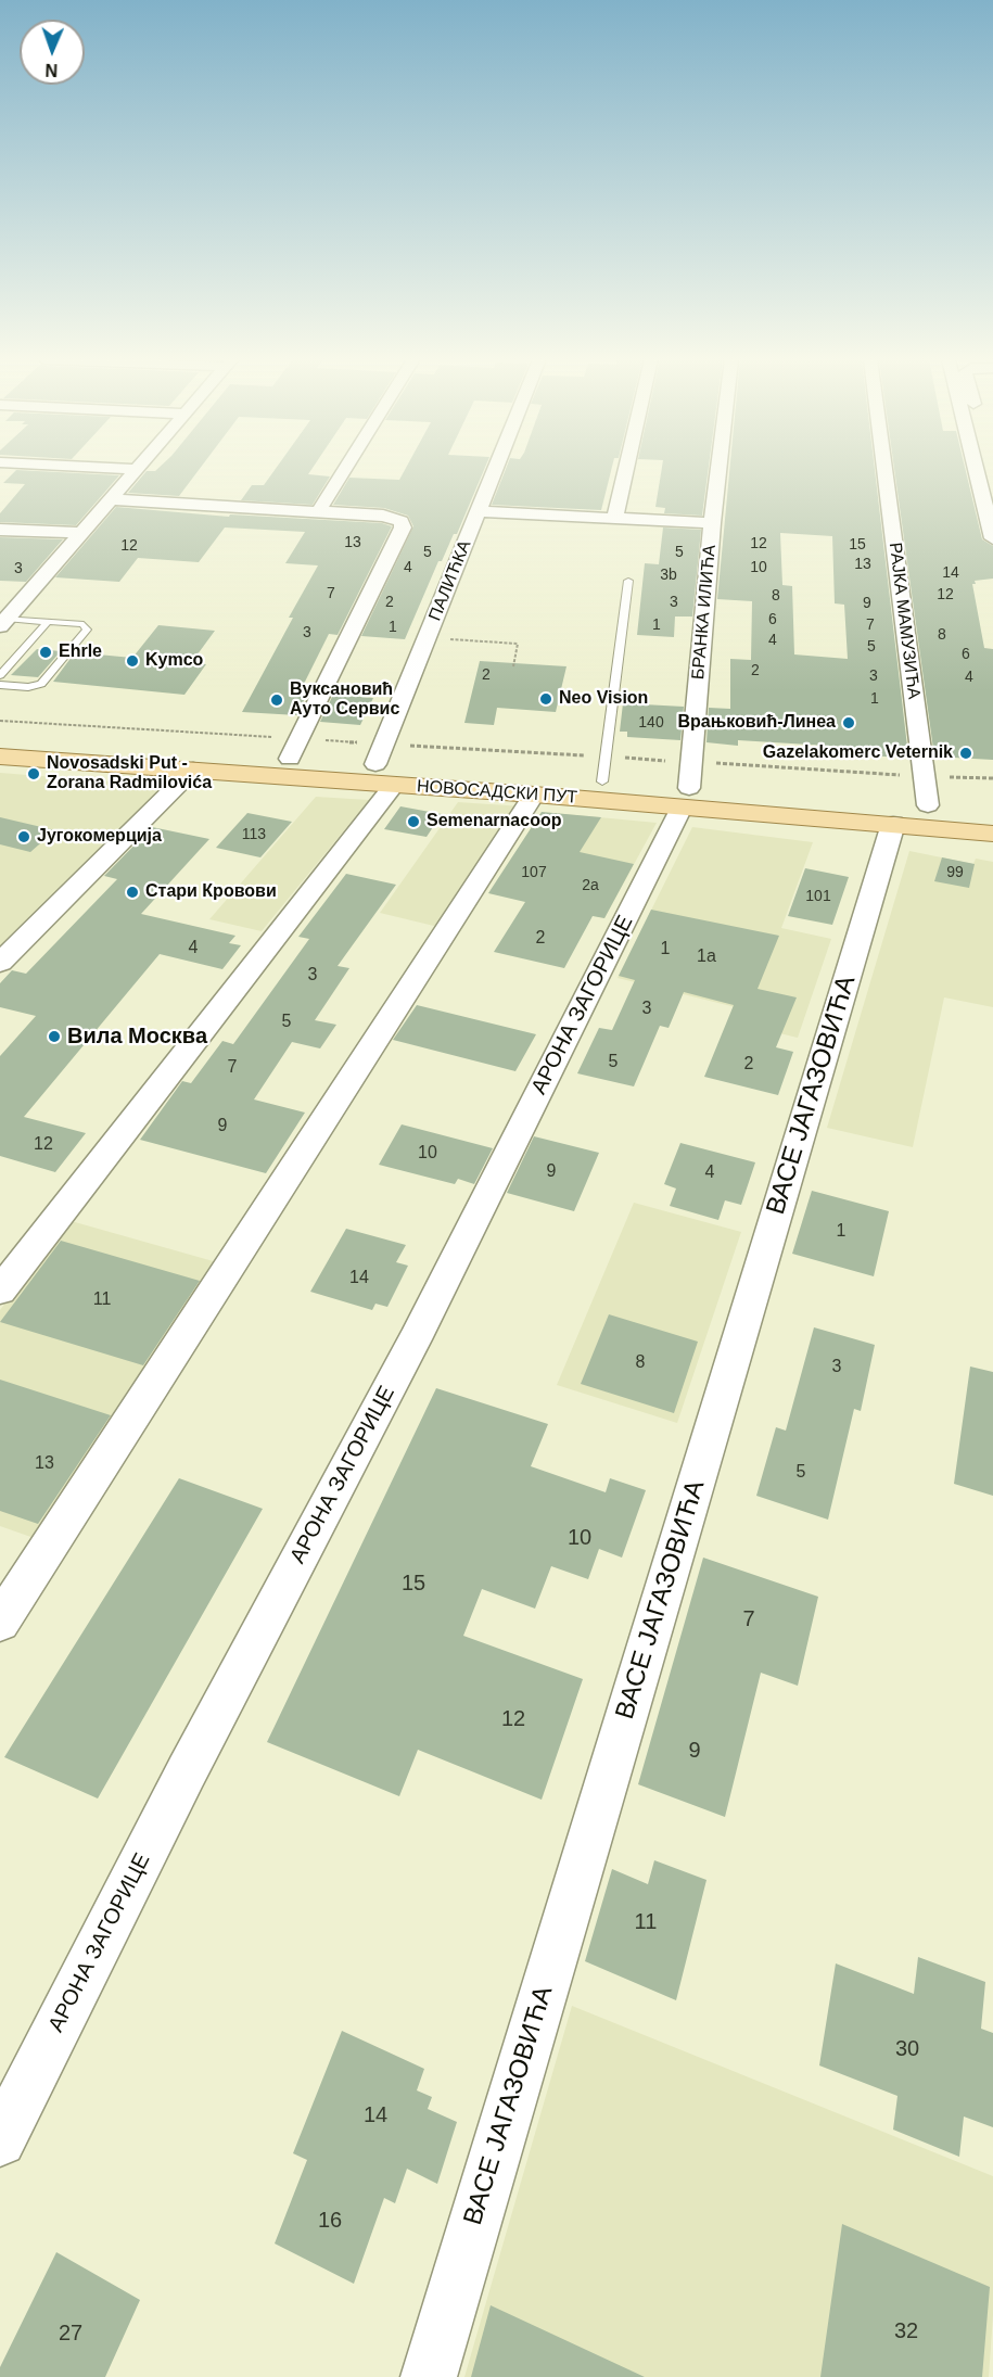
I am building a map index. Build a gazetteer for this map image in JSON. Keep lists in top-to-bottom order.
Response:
{
  "streets": {
    "main road": ["НОВОСАДСКИ ПУТ"],
    "street": [
      "ПАЛИЋКА",
      "БРАНКА ИЛИЋА",
      "РАЈКА МАМУЗИЋА",
      "АРОНА ЗАГОРИЦЕ",
      "ВАСЕ ЈАГАЗОВИЋА"
    ]
  },
  "crossings": [
    ["ПАЛИЋКА", "НОВОСАДСКИ ПУТ"],
    ["БРАНКА ИЛИЋА", "НОВОСАДСКИ ПУТ"],
    ["БРАНКА ИЛИЋА", "АРОНА ЗАГОРИЦЕ"],
    ["РАЈКА МАМУЗИЋА", "НОВОСАДСКИ ПУТ"],
    ["НОВОСАДСКИ ПУТ", "АРОНА ЗАГОРИЦЕ"],
    ["НОВОСАДСКИ ПУТ", "ВАСЕ ЈАГАЗОВИЋА"]
  ],
  "places": [
    "Ehrle",
    "Kymco",
    "Neo Vision",
    "Вуксановић Ауто Сервис",
    "Врањковић-Линеа",
    "Gazelakomerc Veternik",
    "Novosadski Put - Zorana Radmilovića",
    "Semenarnacoop",
    "Југокомерција",
    "Стари Кровови",
    "Вила Москва"
  ],
  "house_numbers": [
    "13",
    "12",
    "15",
    "12",
    "5",
    "5",
    "13",
    "4",
    "10",
    "3",
    "14",
    "3b",
    "7",
    "12",
    "8",
    "2",
    "3",
    "9",
    "6",
    "1",
    "7",
    "1",
    "3",
    "8",
    "4",
    "5",
    "6",
    "2",
    "2",
    "3",
    "4",
    "1",
    "140",
    "113",
    "107",
    "99",
    "2a",
    "101",
    "2",
    "4",
    "1",
    "1a",
    "3",
    "3",
    "5",
    "5",
    "2",
    "7",
    "9",
    "12",
    "10",
    "9",
    "4",
    "1",
    "14",
    "11",
    "8",
    "3",
    "13",
    "5",
    "10",
    "15",
    "7",
    "12",
    "9",
    "11",
    "30",
    "14",
    "16",
    "32",
    "27"
  ],
  "north": "bottom"
}
